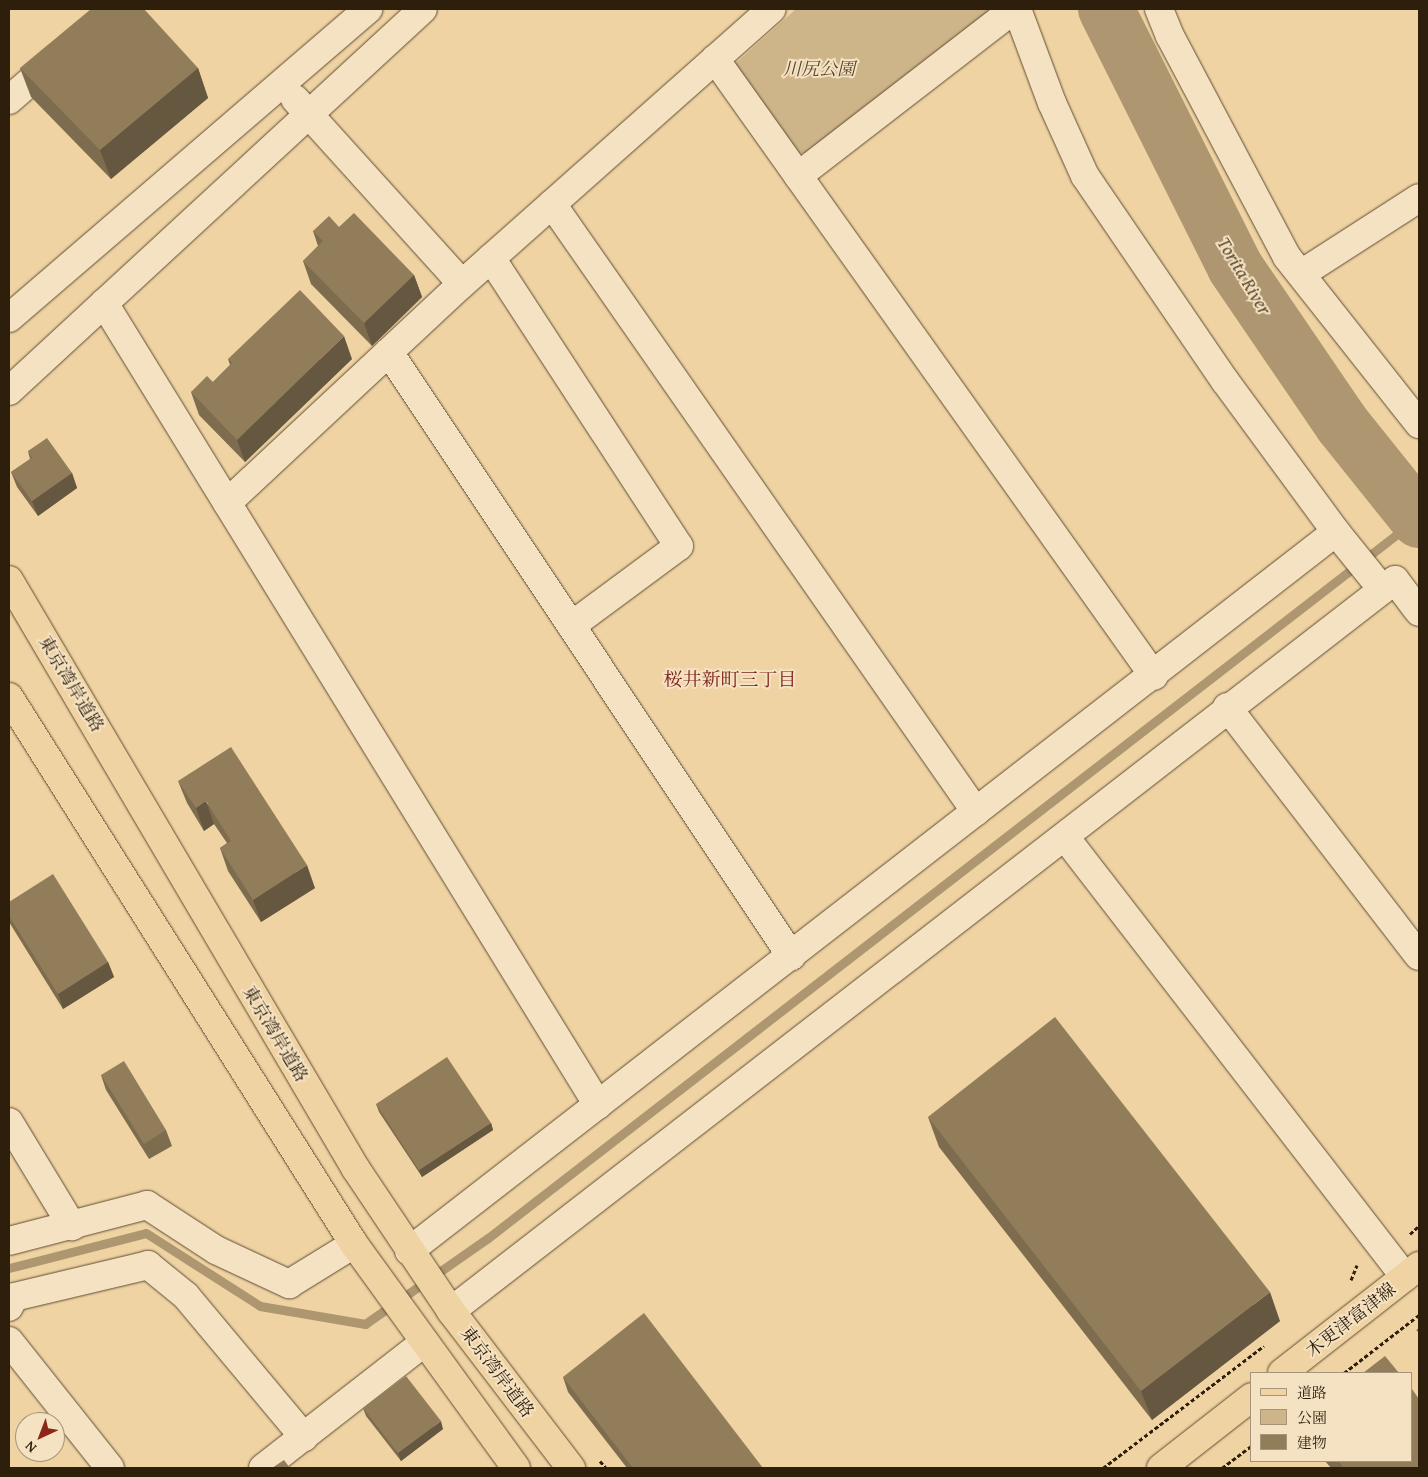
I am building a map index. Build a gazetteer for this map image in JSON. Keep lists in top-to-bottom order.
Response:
{
  "streets": {
    "main road": ["東京湾岸道路", "木更津富津線"]
  },
  "districts": ["桜井新町三丁目"],
  "water": ["Torita River"],
  "parks": ["川尻公園"],
  "legend": ["道路", "公園", "建物"],
  "north": "bottom left"
}
